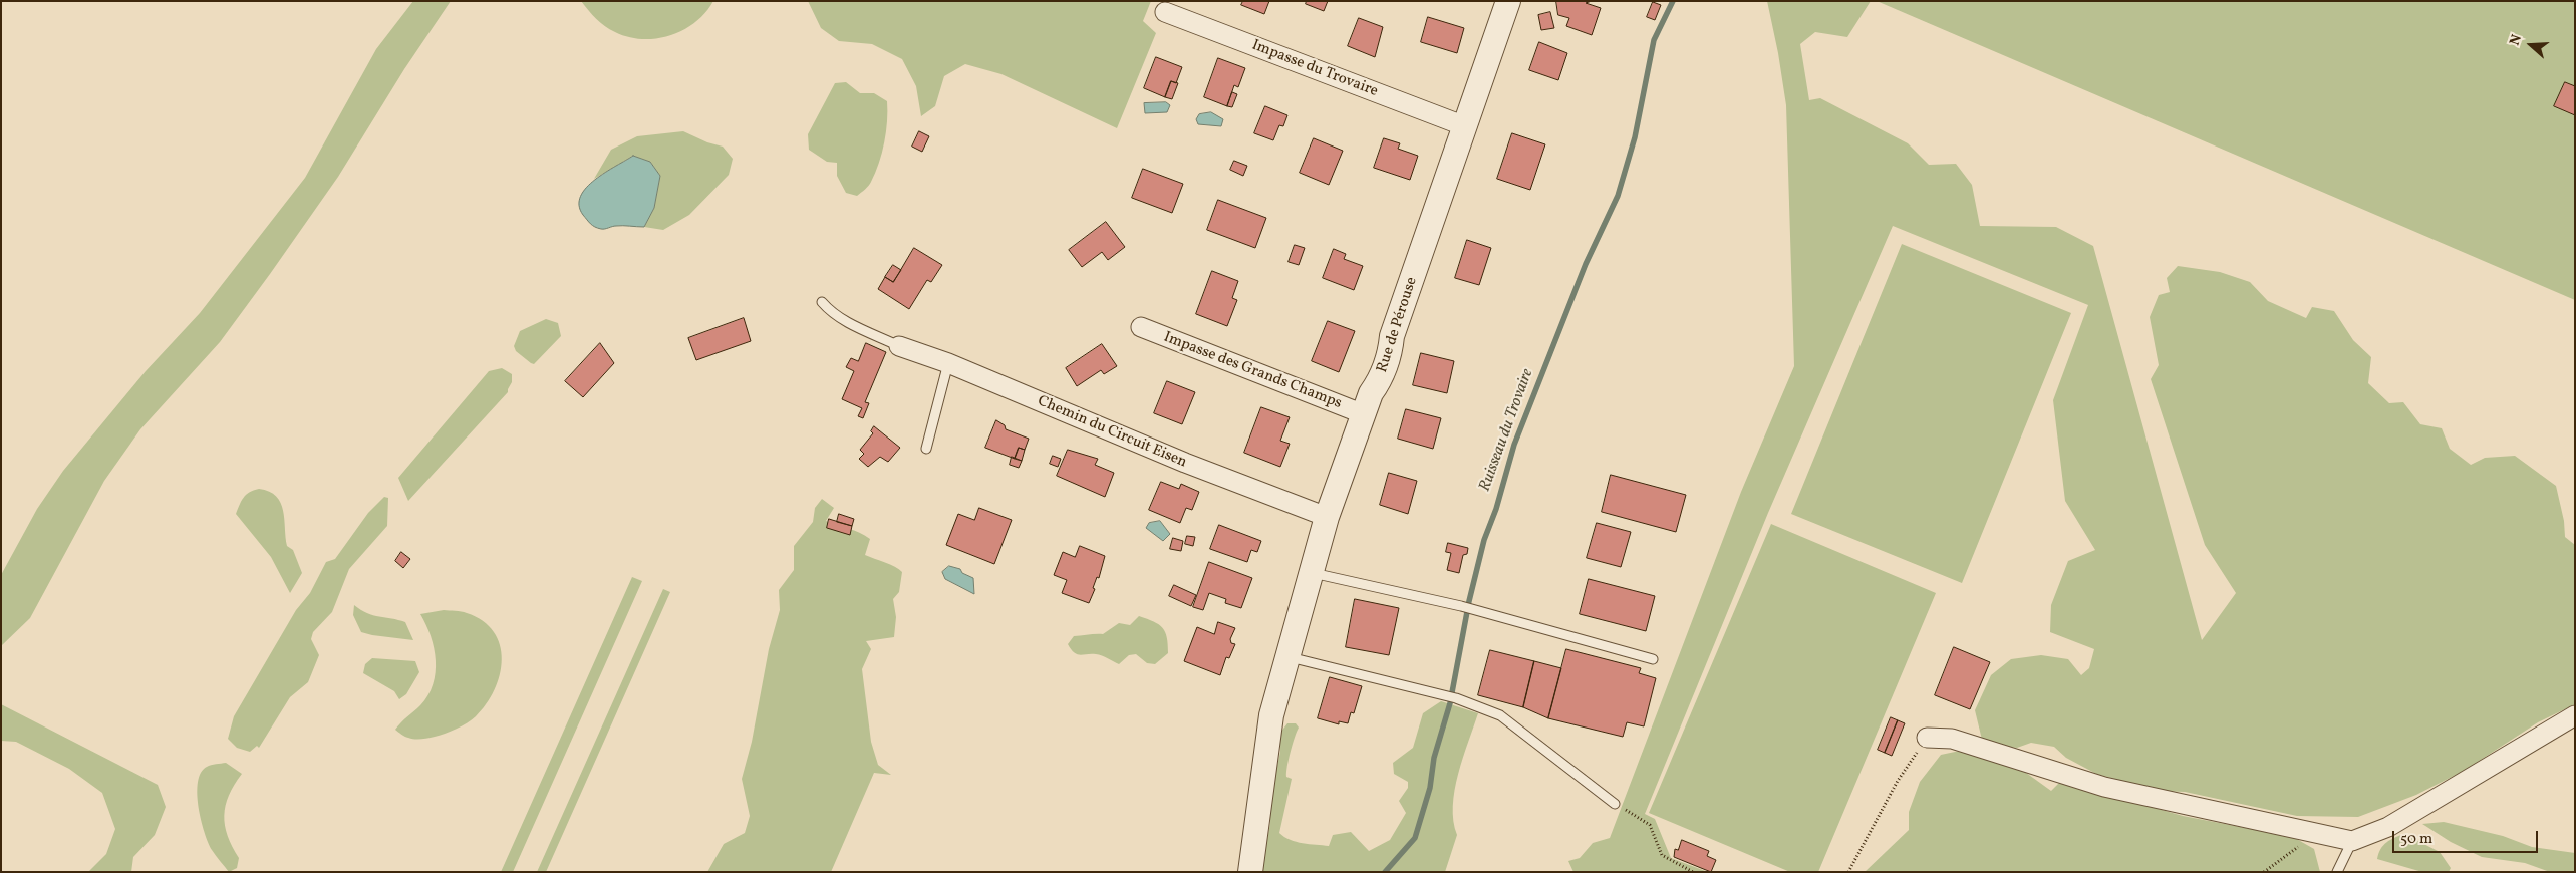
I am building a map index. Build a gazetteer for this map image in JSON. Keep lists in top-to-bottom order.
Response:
{
  "streets": {
    "street": [
      "Impasse du Trovaire",
      "Rue de Pérouse",
      "Impasse des Grands Champs",
      "Chemin du Circuit Eisen"
    ]
  },
  "crossings": [
    ["Impasse du Trovaire", "Rue de Pérouse"],
    ["Rue de Pérouse", "Impasse des Grands Champs"],
    ["Rue de Pérouse", "Chemin du Circuit Eisen"]
  ],
  "water": ["Ruisseau du Trovaire"],
  "scale_bar": "50 m",
  "north": "left"
}
